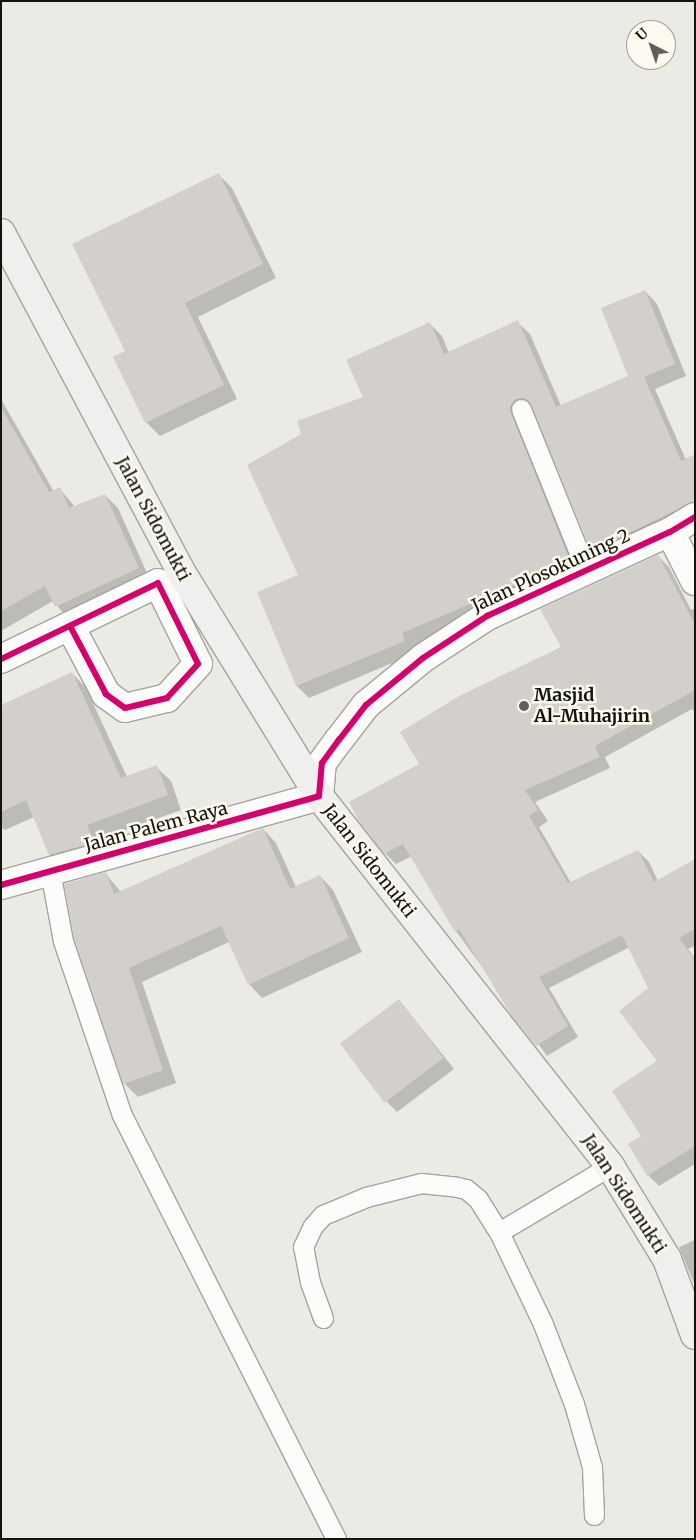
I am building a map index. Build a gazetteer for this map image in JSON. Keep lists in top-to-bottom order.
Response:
{
  "streets": {
    "main road": ["Jalan Sidomukti"],
    "street": ["Jalan Plosokuning 2", "Jalan Palem Raya"]
  },
  "crossings": [
    ["Jalan Sidomukti", "Jalan Plosokuning 2"],
    ["Jalan Sidomukti", "Jalan Palem Raya"],
    ["Jalan Plosokuning 2", "Jalan Palem Raya"]
  ],
  "places": ["Masjid Al-Muhajirin"],
  "north": "top left"
}
